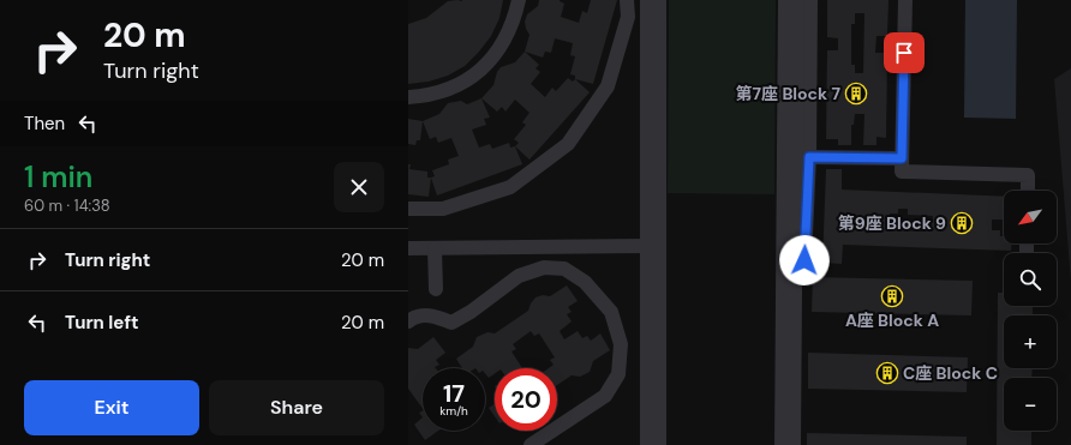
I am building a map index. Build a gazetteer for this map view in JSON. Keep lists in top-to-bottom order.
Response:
{
  "places": {
    "building": [
      "第7座 Block 7",
      "第9座 Block 9",
      "A座 Block A",
      "C座 Block C"
    ]
  },
  "north": "bottom left",
  "page": {
    "turn": ["20 m", "Turn right"],
    "then": "Then",
    "heading": ["1 min", "60 m · 14:38"],
    "map_buttons": ["+", "−"],
    "list": [
      {
        "name": "Turn right",
        "value": "20 m"
      },
      {
        "name": "Turn left",
        "value": "20 m"
      }
    ],
    "speed": "17 km/h",
    "limit": "20",
    "buttons": ["Exit", "Share"]
  }
}
